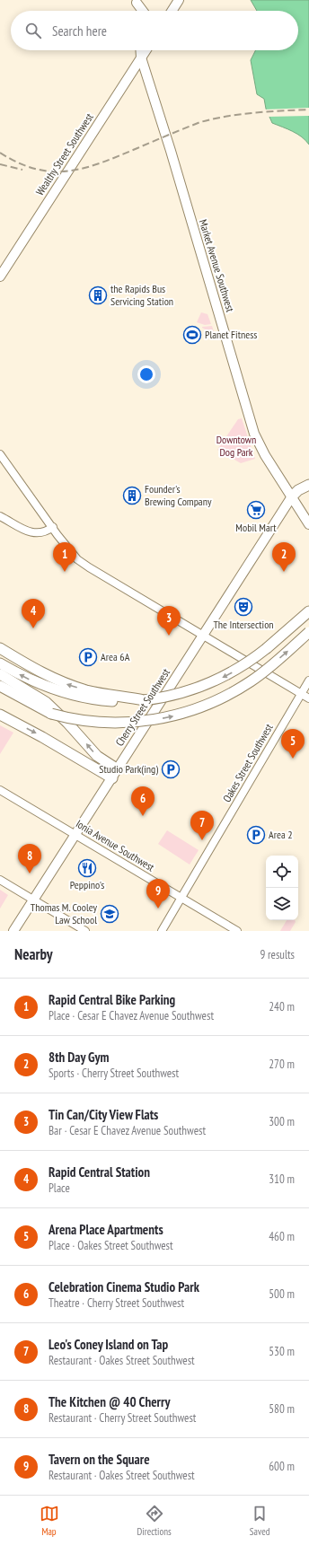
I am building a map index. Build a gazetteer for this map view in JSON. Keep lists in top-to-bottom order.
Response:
{
  "streets": {
    "main road": ["Wealthy Street Southwest", "Market Avenue Southwest", "Cherry Street Southwest"],
    "street": ["Oakes Street Southwest", "Ionia Avenue Southwest"]
  },
  "crossings": [
    ["Wealthy Street Southwest", "Market Avenue Southwest"],
    ["Market Avenue Southwest", "Cherry Street Southwest"],
    ["Cherry Street Southwest", "Ionia Avenue Southwest"],
    ["Oakes Street Southwest", "Ionia Avenue Southwest"]
  ],
  "parks": ["Downtown Dog Park"],
  "places": {
    "building": ["the Rapids Bus Servicing Station", "Founder's Brewing Company"],
    "sports": ["Planet Fitness"],
    "supermarket": ["Mobil Mart"],
    "theatre": ["The Intersection"],
    "parking": ["Area 6A", "Studio Park(ing)", "Area 2"],
    "restaurant": ["Peppino's"],
    "school or university": ["Thomas M. Cooley Law School"]
  },
  "page": {
    "search": "Search here",
    "pins": [
      "1",
      "2",
      "4",
      "3",
      "5",
      "6",
      "7",
      "8",
      "9"
    ],
    "heading": ["Nearby", "9 results"],
    "list": [
      {
        "mark": "1",
        "name": "Rapid Central Bike Parking",
        "note": "Place · Cesar E Chavez Avenue Southwest",
        "value": "240 m"
      },
      {
        "mark": "2",
        "name": "8th Day Gym",
        "note": "Sports · Cherry Street Southwest",
        "value": "270 m"
      },
      {
        "mark": "3",
        "name": "Tin Can/City View Flats",
        "note": "Bar · Cesar E Chavez Avenue Southwest",
        "value": "300 m"
      },
      {
        "mark": "4",
        "name": "Rapid Central Station",
        "note": "Place",
        "value": "310 m"
      },
      {
        "mark": "5",
        "name": "Arena Place Apartments",
        "note": "Place · Oakes Street Southwest",
        "value": "460 m"
      },
      {
        "mark": "6",
        "name": "Celebration Cinema Studio Park",
        "note": "Theatre · Cherry Street Southwest",
        "value": "500 m"
      },
      {
        "mark": "7",
        "name": "Leo's Coney Island on Tap",
        "note": "Restaurant · Oakes Street Southwest",
        "value": "530 m"
      },
      {
        "mark": "8",
        "name": "The Kitchen @ 40 Cherry",
        "note": "Restaurant · Cherry Street Southwest",
        "value": "580 m"
      },
      {
        "mark": "9",
        "name": "Tavern on the Square",
        "note": "Restaurant · Oakes Street Southwest",
        "value": "600 m"
      }
    ],
    "nav": ["Map", "Directions", "Saved"]
  }
}
